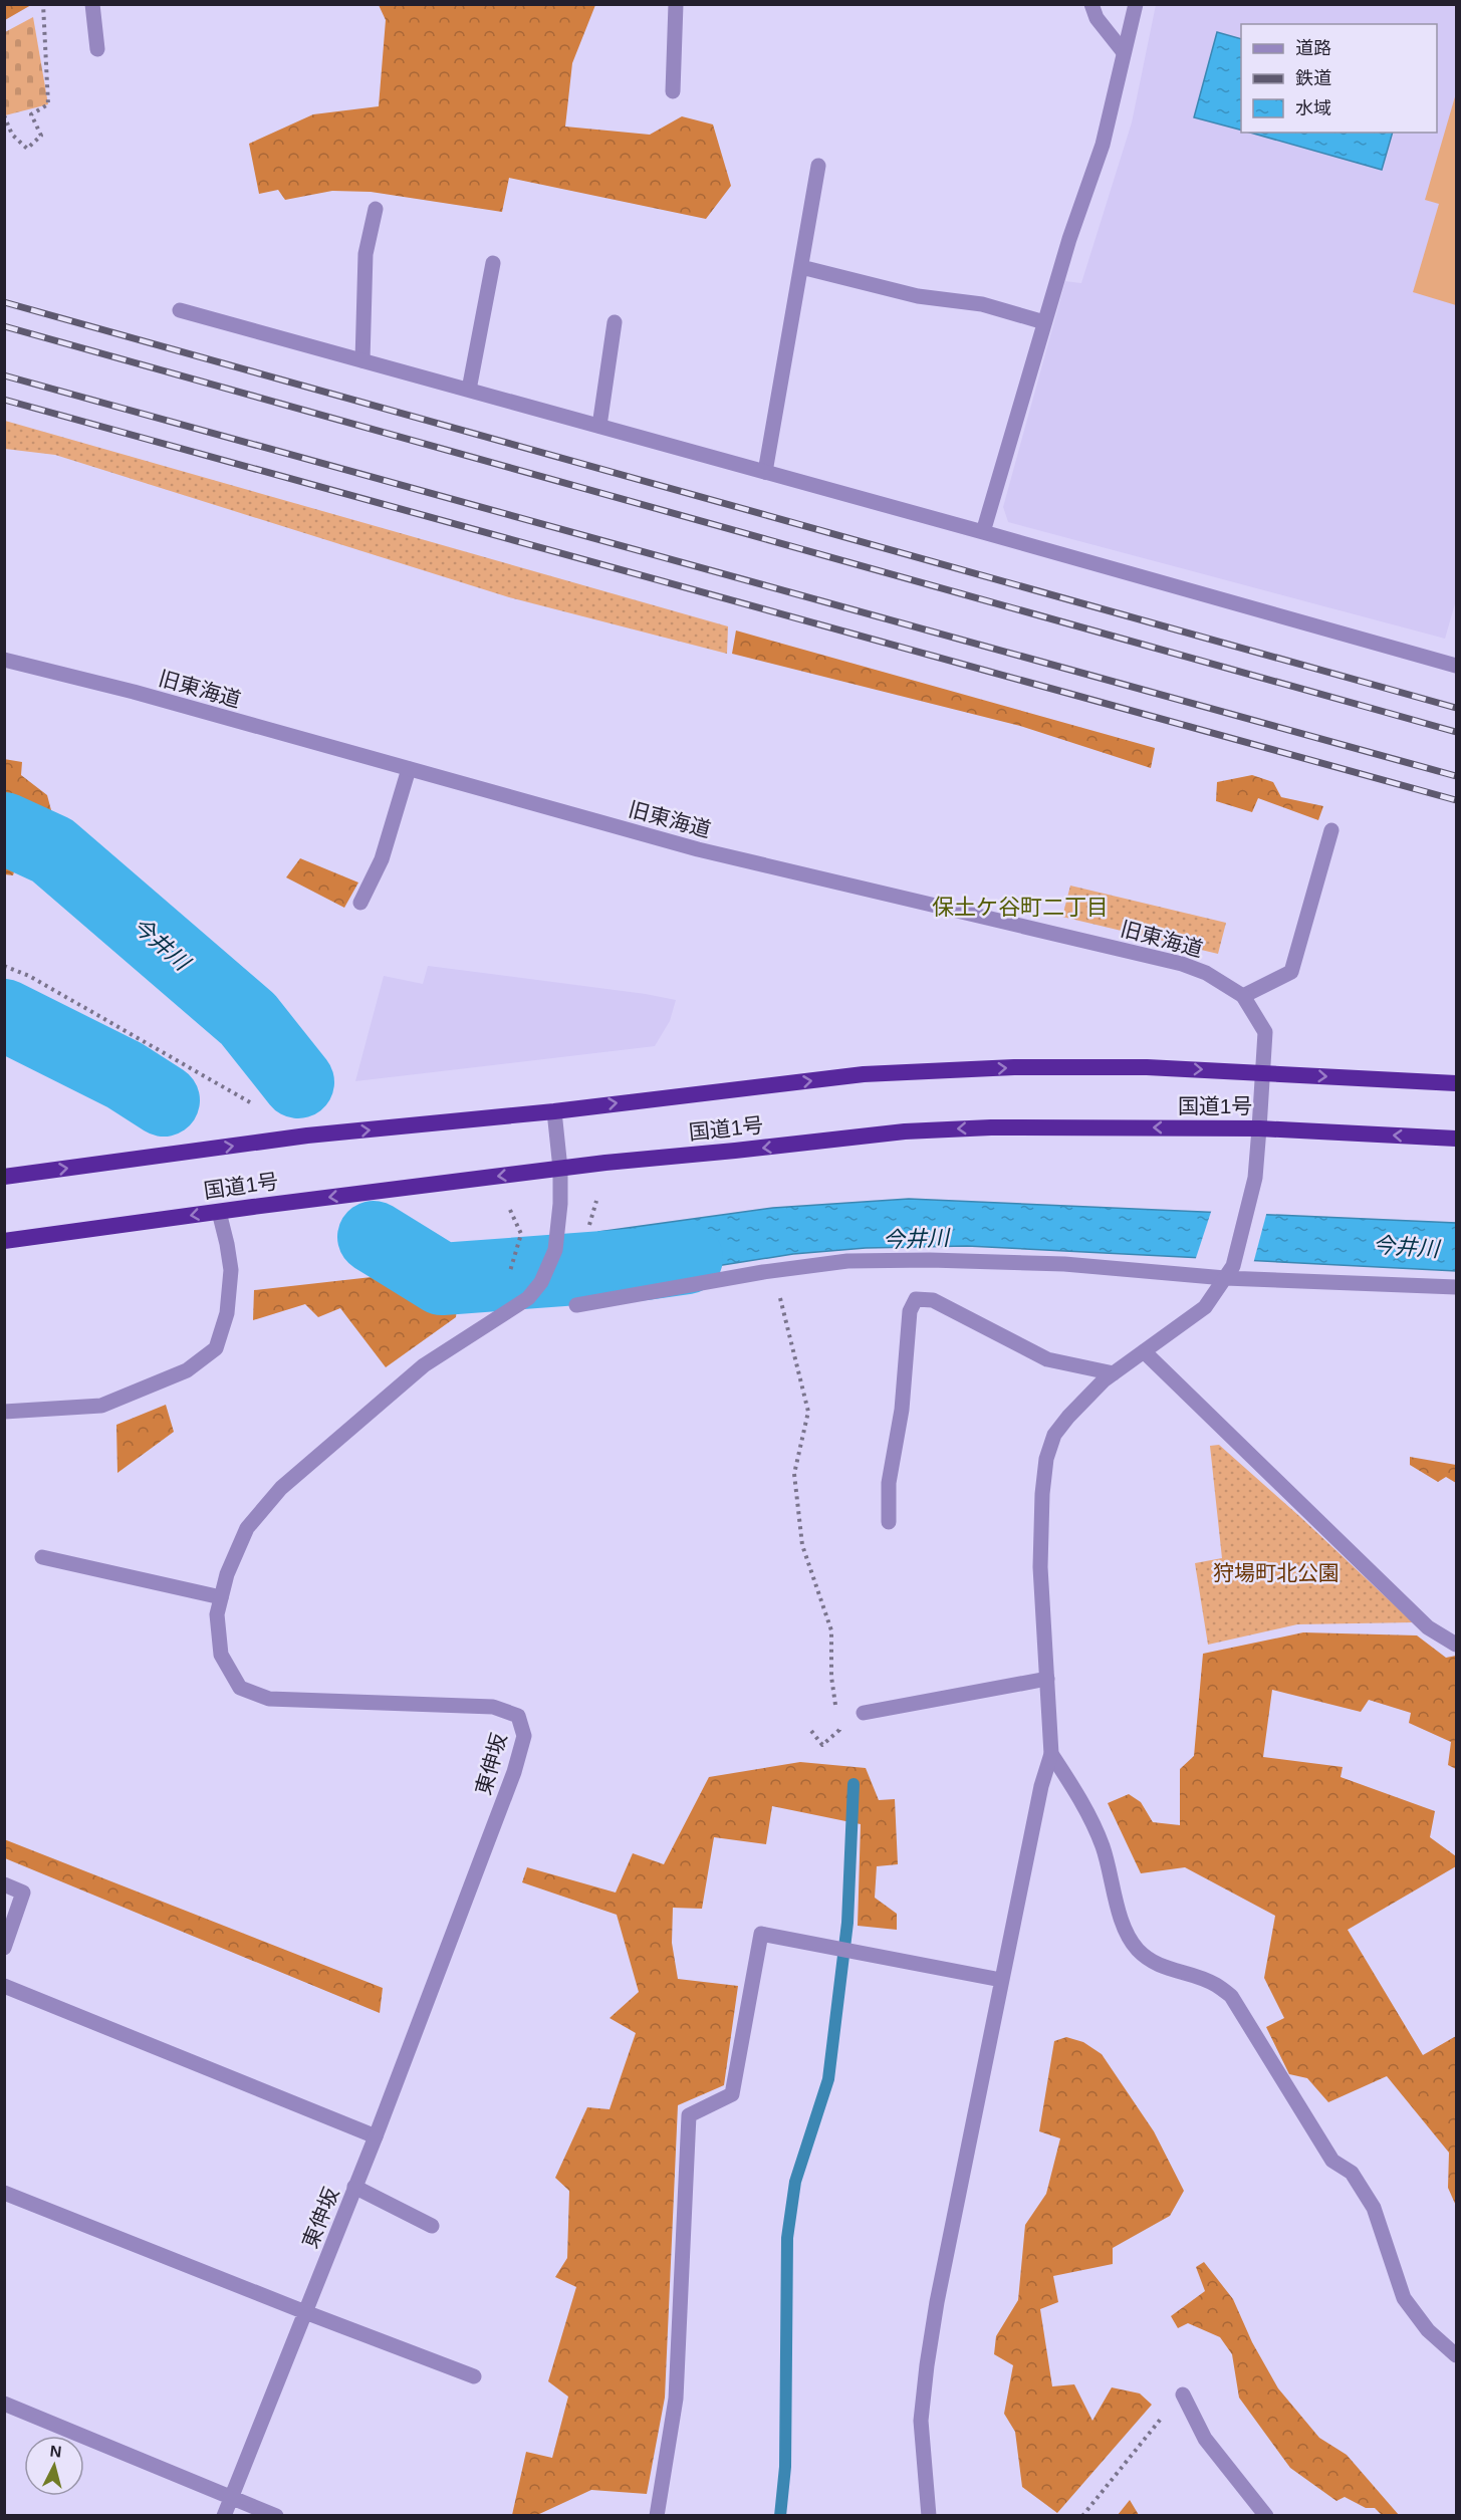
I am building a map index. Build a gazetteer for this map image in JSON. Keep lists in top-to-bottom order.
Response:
{
  "streets": {
    "highway": ["国道1号"],
    "street": ["旧東海道", "東伸坂"]
  },
  "crossings": [
    ["旧東海道", "国道1号"],
    ["国道1号", "東伸坂"]
  ],
  "districts": ["保土ケ谷町二丁目"],
  "water": ["今井川"],
  "parks": ["狩場町北公園"],
  "legend": ["道路", "鉄道", "水域"],
  "north": "top"
}
